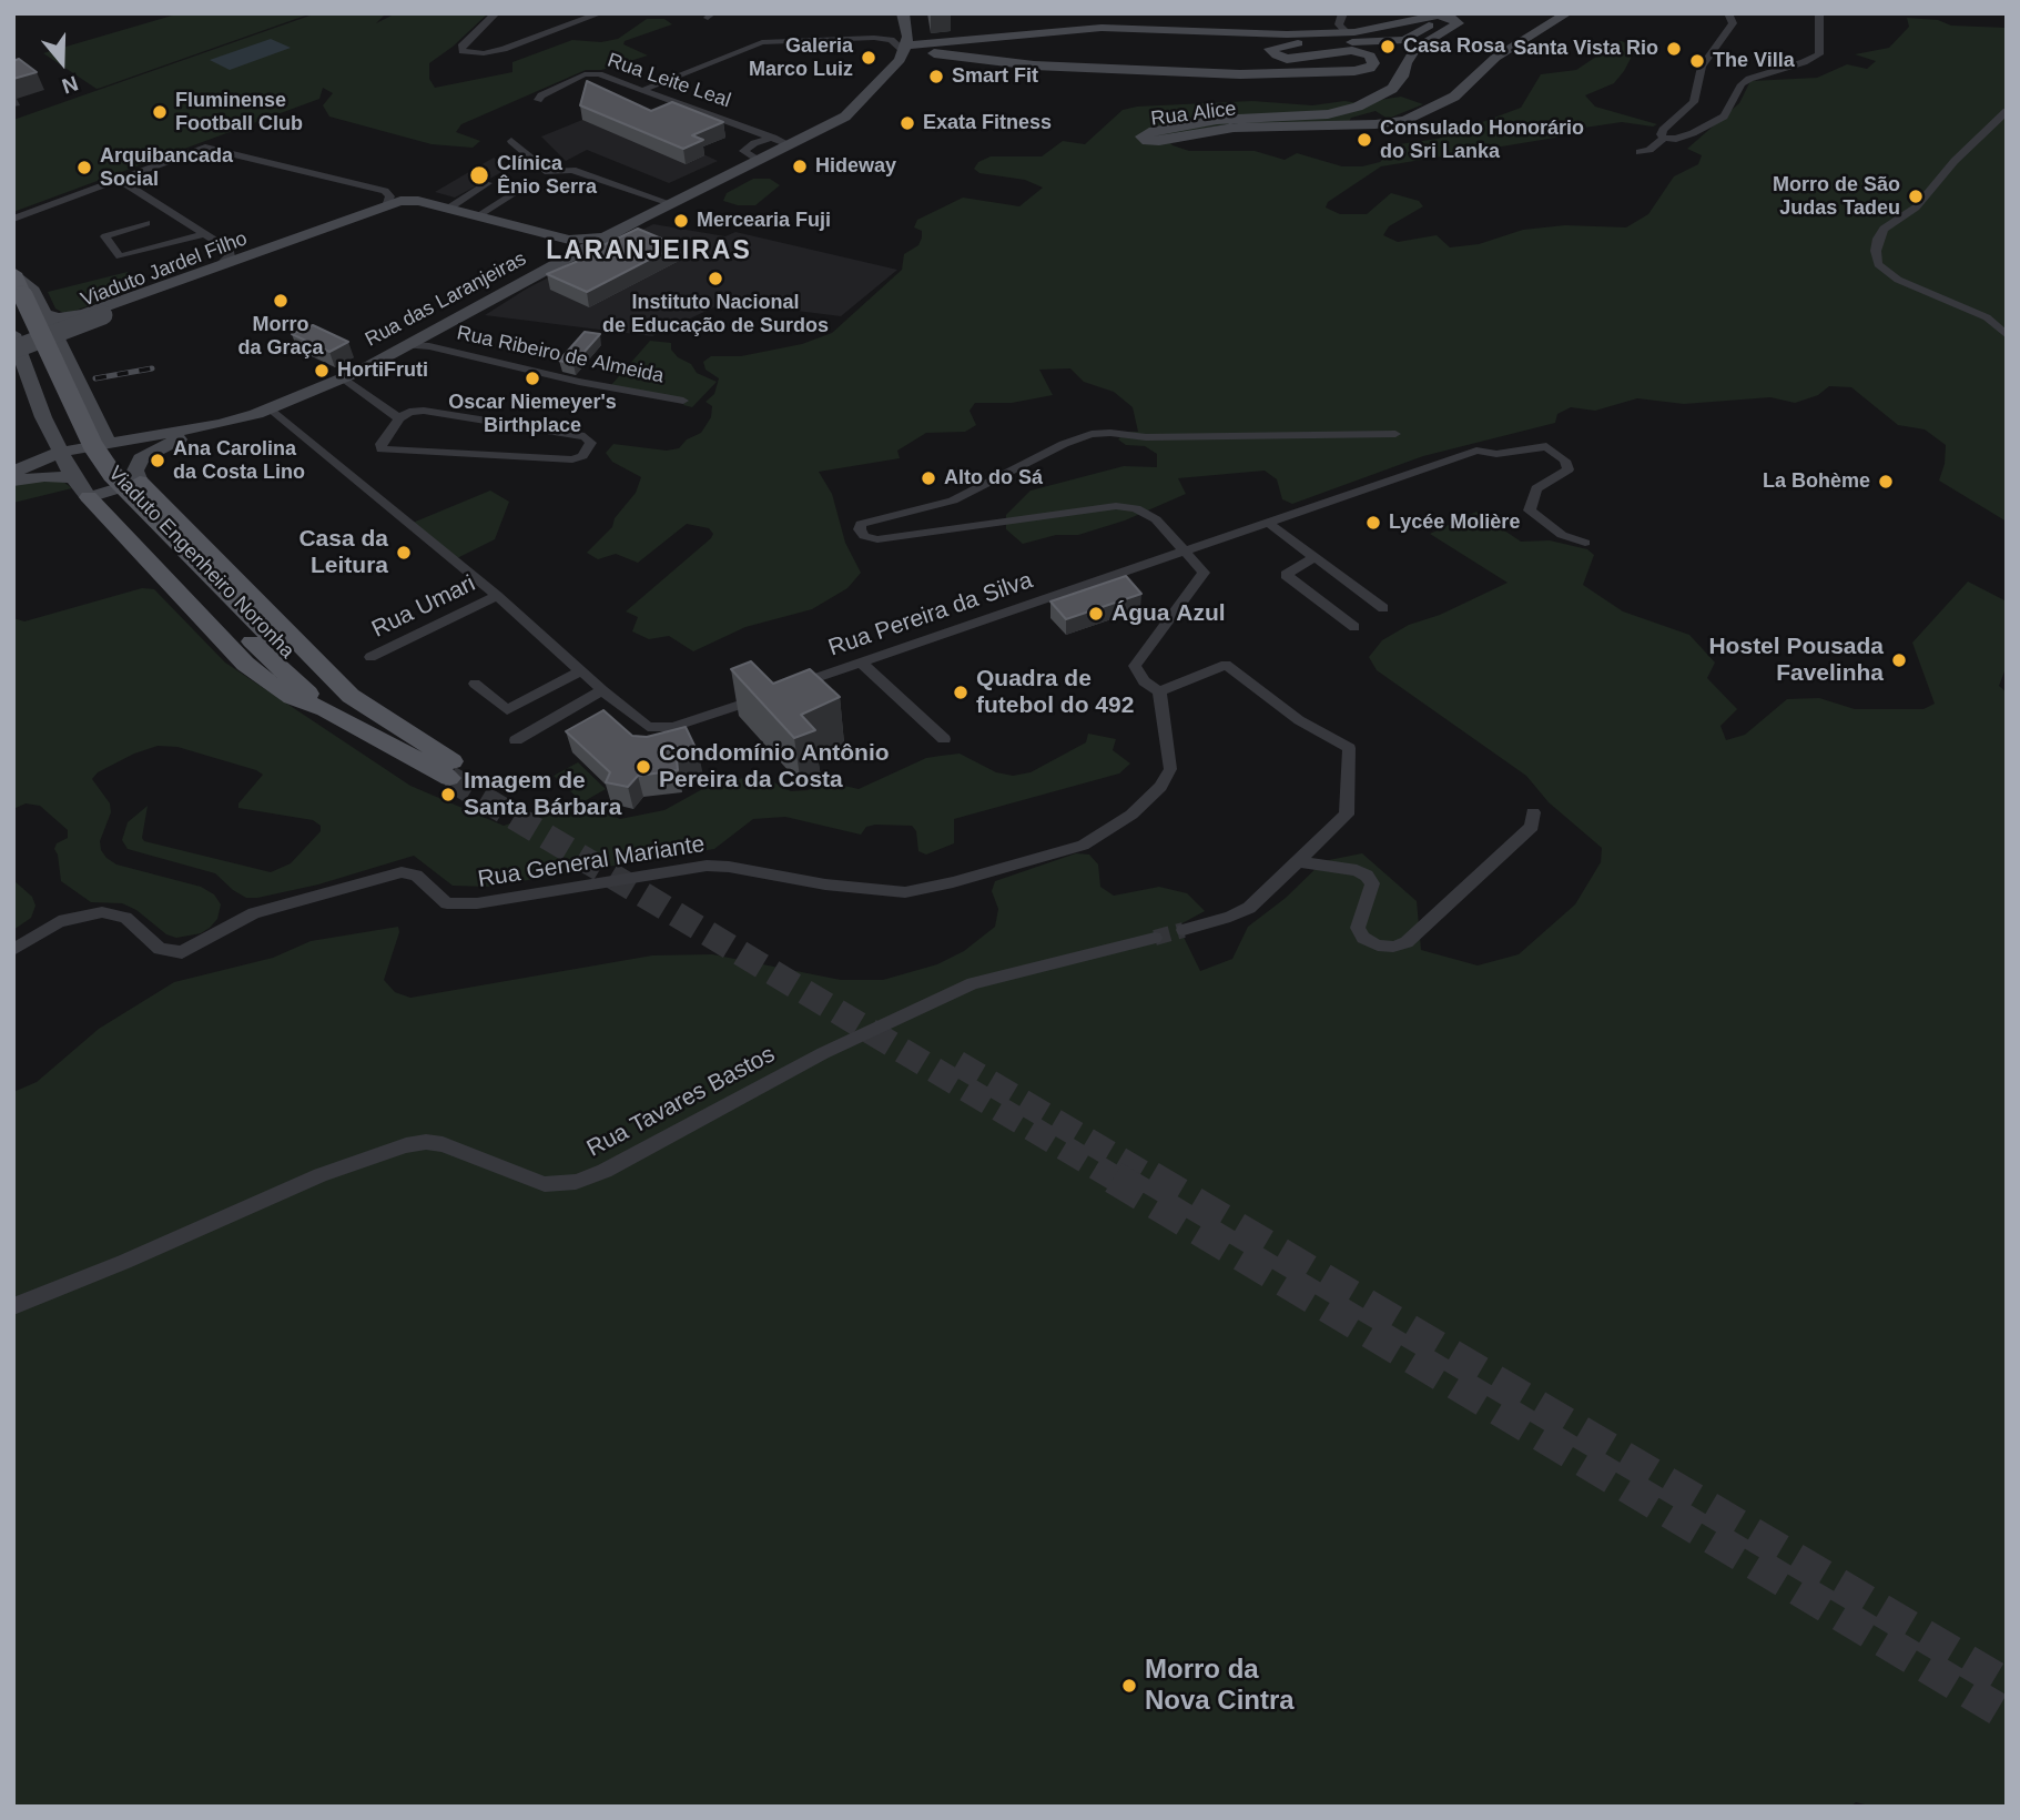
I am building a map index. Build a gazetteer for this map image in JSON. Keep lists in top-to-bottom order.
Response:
{
  "streets": {
    "main road": ["Viaduto Engenheiro Noronha"],
    "street": [
      "Rua Leite Leal",
      "Rua Alice",
      "Viaduto Jardel Filho",
      "Rua das Laranjeiras",
      "Rua Ribeiro de Almeida",
      "Rua Umari",
      "Rua Pereira da Silva",
      "Rua General Mariante",
      "Rua Tavares Bastos"
    ]
  },
  "crossings": [
    ["Rua Leite Leal", "Rua das Laranjeiras"],
    ["Rua Alice", "Rua das Laranjeiras"],
    ["Rua das Laranjeiras", "Rua Ribeiro de Almeida"],
    ["Rua das Laranjeiras", "Rua Pereira da Silva"],
    ["Rua Umari", "Rua Pereira da Silva"]
  ],
  "districts": ["LARANJEIRAS"],
  "places": [
    "Casa Rosa",
    "Santa Vista Rio",
    "Galeria Marco Luiz",
    "The Villa",
    "Smart Fit",
    "Fluminense Football Club",
    "Exata Fitness",
    "Consulado Honorário do Sri Lanka",
    "Hideway",
    "Arquibancada Social",
    "Clínica Ênio Serra",
    "Morro de São Judas Tadeu",
    "Mercearia Fuji",
    "Instituto Nacional de Educação de Surdos",
    "Morro da Graça",
    "HortiFruti",
    "Oscar Niemeyer's Birthplace",
    "Ana Carolina da Costa Lino",
    "Alto do Sá",
    "La Bohème",
    "Lycée Molière",
    "Casa da Leitura",
    "Água Azul",
    "Hostel Pousada Favelinha",
    "Quadra de futebol do 492",
    "Condomínio Antônio Pereira da Costa",
    "Imagem de Santa Bárbara",
    "Morro da Nova Cintra"
  ],
  "north": "bottom"
}
